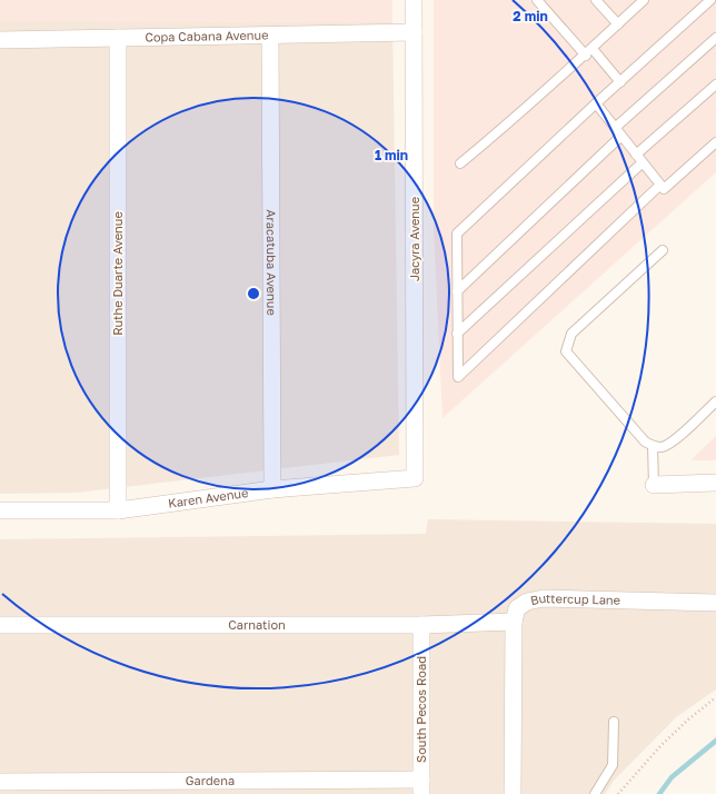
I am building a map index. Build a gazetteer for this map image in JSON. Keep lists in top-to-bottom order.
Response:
{
  "streets": {
    "street": [
      "Copa Cabana Avenue",
      "Jacyra Avenue",
      "Aracatuba Avenue",
      "Ruthe Duarte Avenue",
      "Karen Avenue",
      "Buttercup Lane",
      "Carnation",
      "South Pecos Road",
      "Gardena"
    ]
  },
  "crossings": [
    ["Copa Cabana Avenue", "Jacyra Avenue"],
    ["Copa Cabana Avenue", "Aracatuba Avenue"],
    ["Copa Cabana Avenue", "Ruthe Duarte Avenue"],
    ["Jacyra Avenue", "Karen Avenue"],
    ["Aracatuba Avenue", "Karen Avenue"],
    ["Ruthe Duarte Avenue", "Karen Avenue"],
    ["Buttercup Lane", "Carnation"],
    ["Carnation", "South Pecos Road"],
    ["South Pecos Road", "Gardena"]
  ],
  "rings": ["2 min", "1 min"]
}
